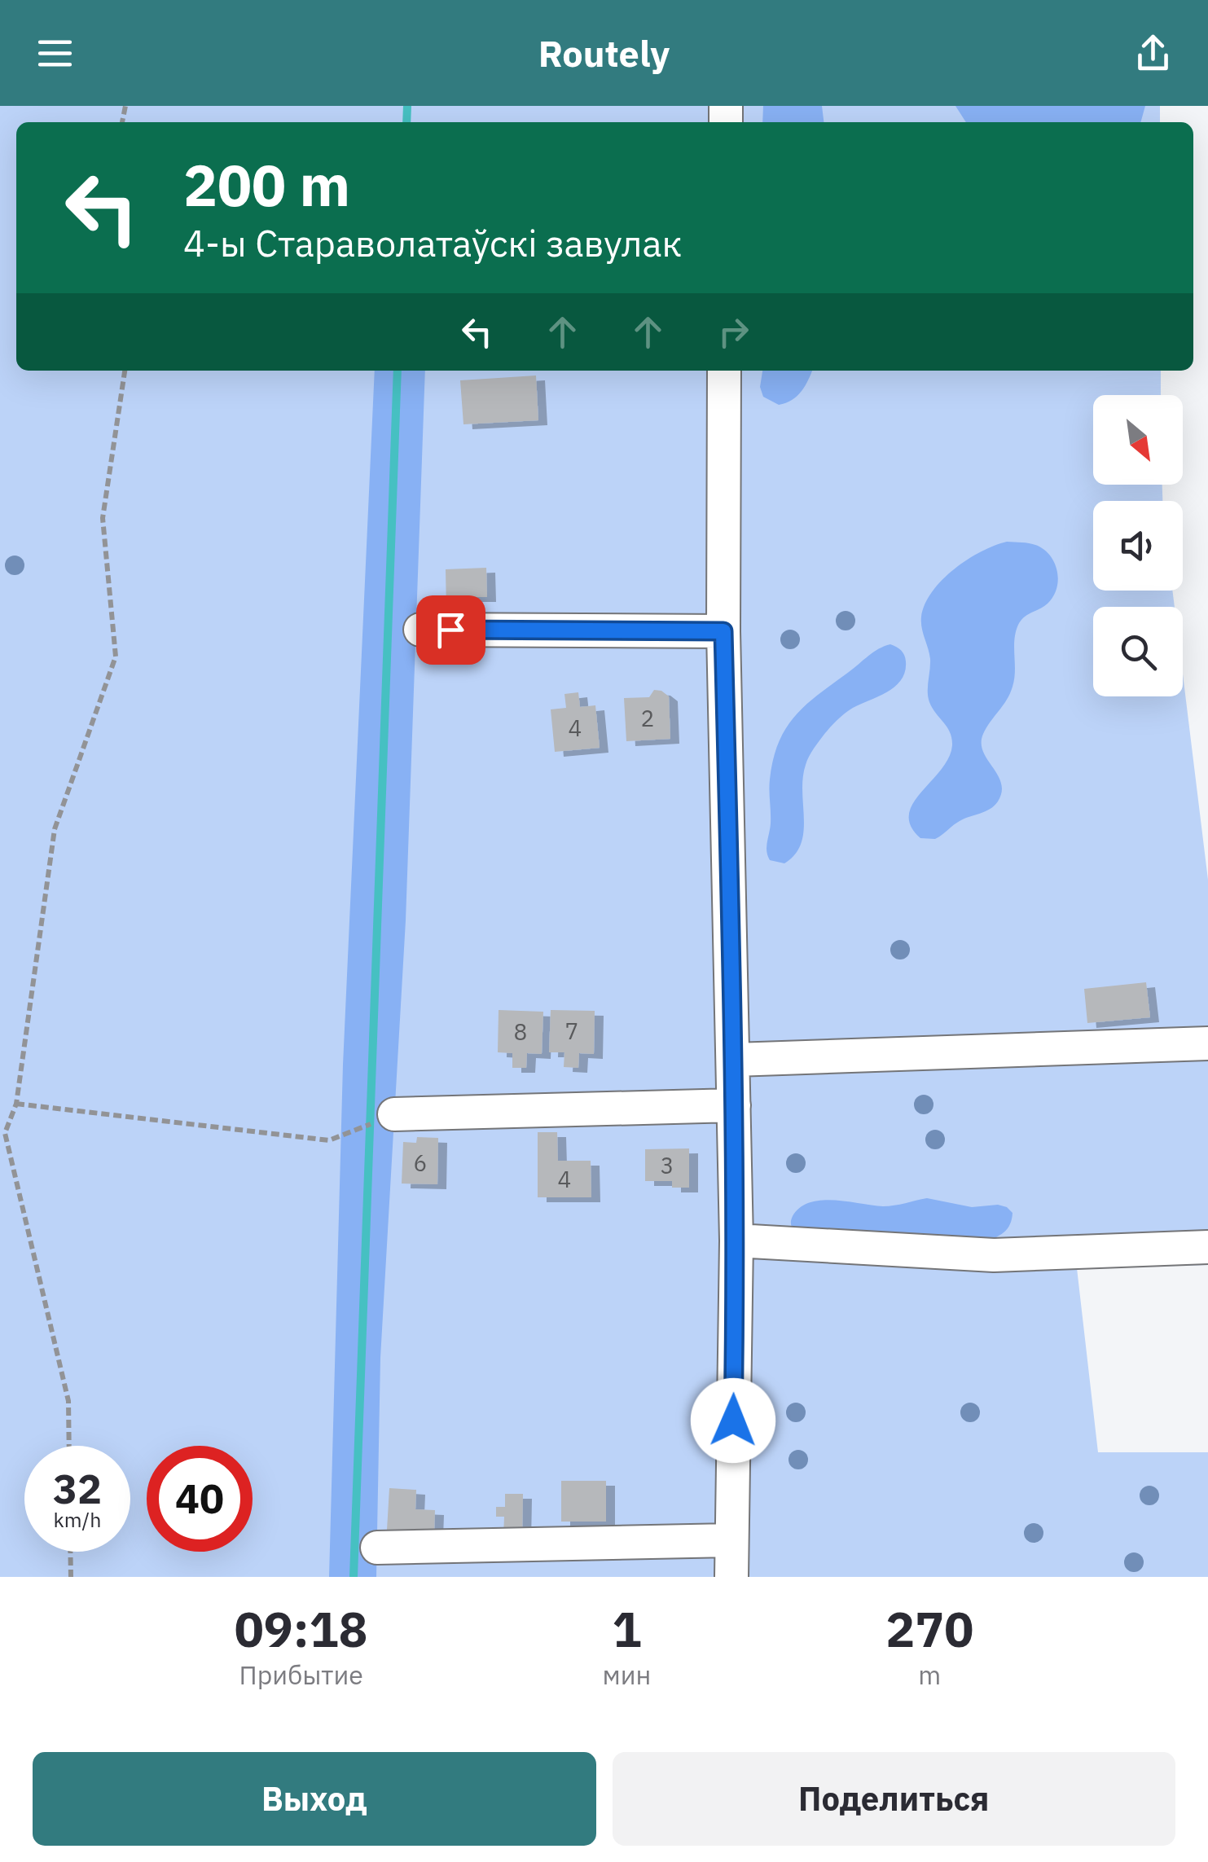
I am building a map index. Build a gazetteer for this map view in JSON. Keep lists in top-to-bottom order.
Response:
{
  "house_numbers": [
    "2",
    "4",
    "7",
    "8",
    "6",
    "3",
    "4"
  ],
  "north": "bottom right",
  "page": {
    "header": "Routely",
    "turn": ["200 m", "4-ы Стараволатаўскі завулак"],
    "speed": "32 km/h",
    "limit": "40",
    "eta": [
      "09:18",
      "Прибытие",
      "1",
      "мин",
      "270",
      "m"
    ],
    "buttons": ["Выход", "Поделиться"]
  }
}
